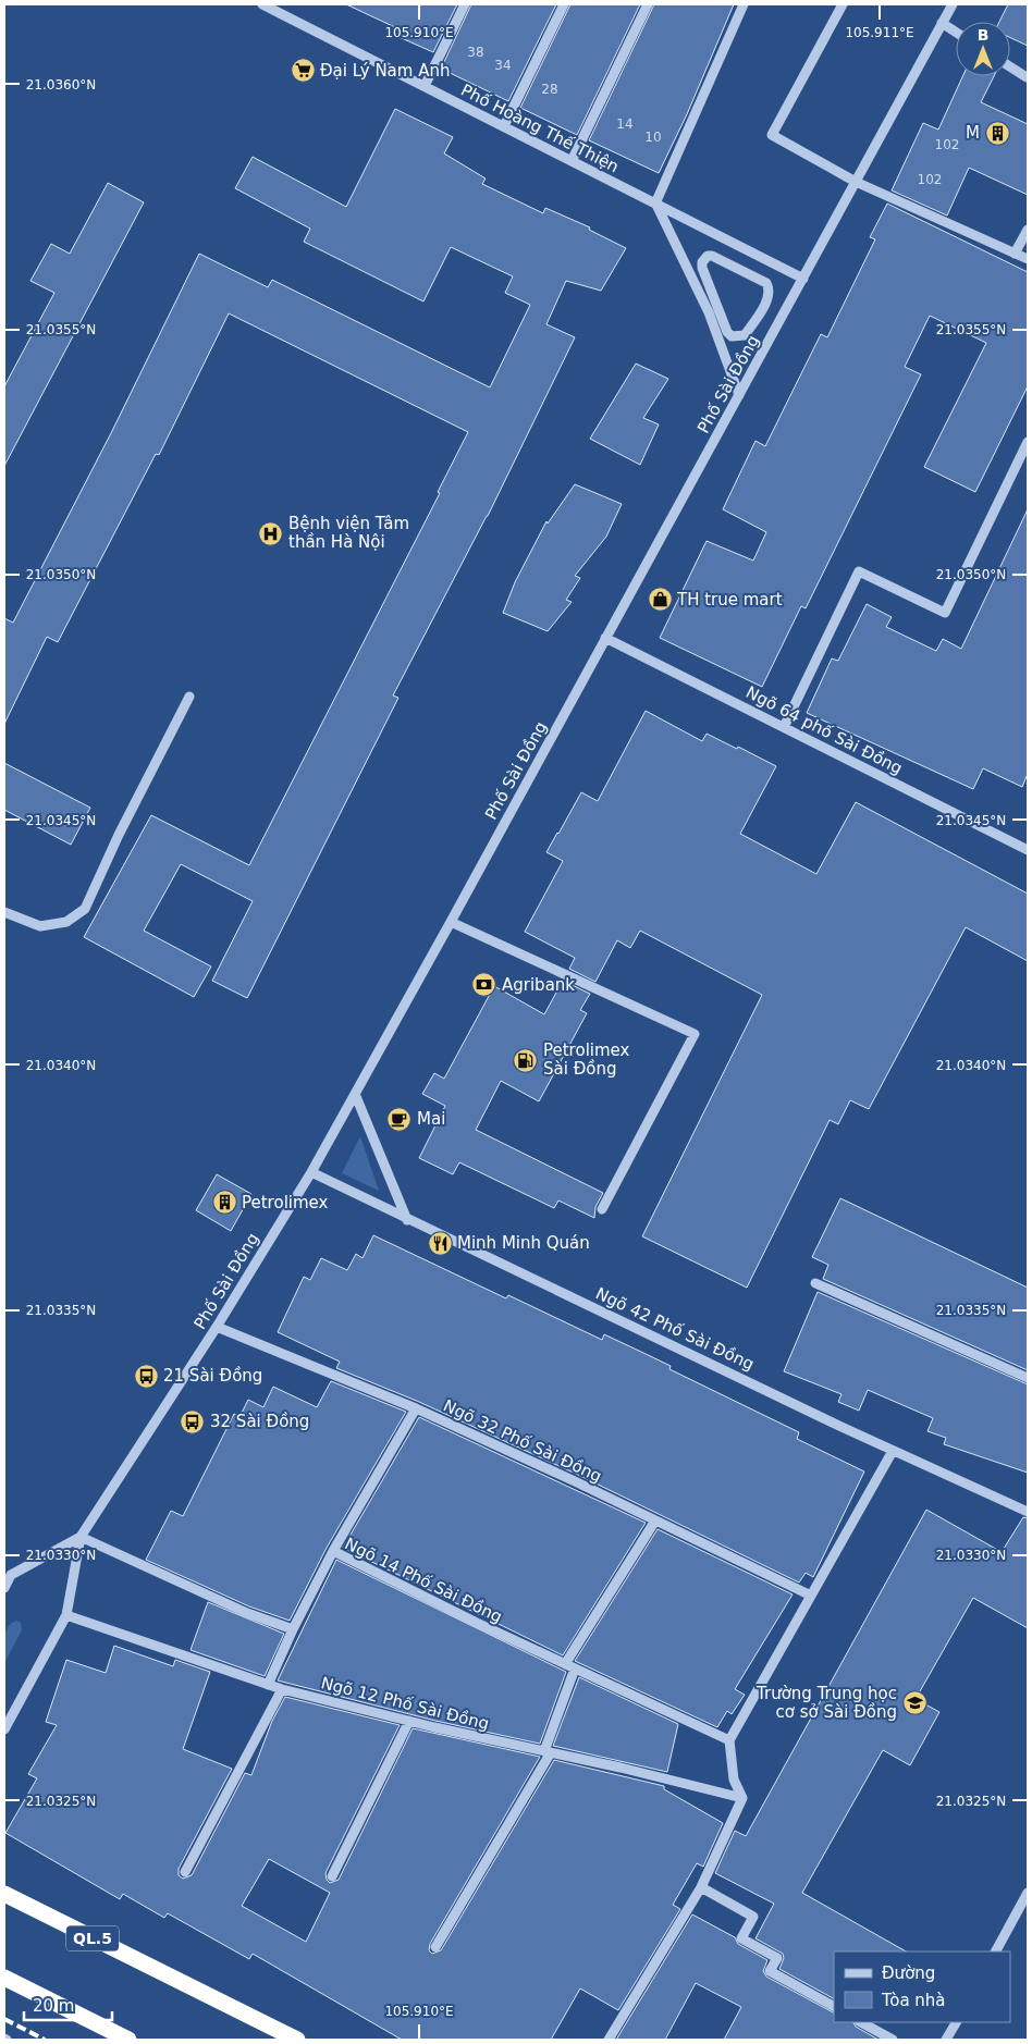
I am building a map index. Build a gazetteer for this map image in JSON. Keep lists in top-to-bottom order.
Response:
{
  "streets": {
    "highway": ["QL.5"],
    "street": [
      "Phố Hoàng Thế Thiện",
      "Phố Sài Đồng",
      "Ngõ 64 phố Sài Đồng",
      "Ngõ 42 Phố Sài Đồng",
      "Ngõ 32 Phố Sài Đồng",
      "Ngõ 14 Phố Sài Đồng",
      "Ngõ 12 Phố Sài Đồng"
    ]
  },
  "crossings": [
    ["Phố Hoàng Thế Thiện", "Phố Sài Đồng"],
    ["Phố Sài Đồng", "Ngõ 64 phố Sài Đồng"],
    ["Phố Sài Đồng", "Ngõ 42 Phố Sài Đồng"],
    ["Phố Sài Đồng", "Ngõ 32 Phố Sài Đồng"],
    ["Phố Sài Đồng", "Ngõ 12 Phố Sài Đồng"],
    ["Ngõ 32 Phố Sài Đồng", "Ngõ 14 Phố Sài Đồng"],
    ["Ngõ 14 Phố Sài Đồng", "Ngõ 12 Phố Sài Đồng"]
  ],
  "places": {
    "supermarket": ["Đại Lý Nam Anh"],
    "building": ["M", "Petrolimex"],
    "hospital": ["Bệnh viện Tâm thần Hà Nội"],
    "shop": ["TH true mart"],
    "bank": ["Agribank"],
    "fuel station": ["Petrolimex Sài Đồng"],
    "cafe": ["Mai"],
    "restaurant": ["Minh Minh Quán"],
    "bus stop": ["21 Sài Đồng", "32 Sài Đồng"],
    "school or university": ["Trường Trung học cơ sở Sài Đồng"]
  },
  "house_numbers": [
    "38",
    "34",
    "28",
    "14",
    "10",
    "102",
    "102"
  ],
  "legend": ["Đường", "Tòa nhà"],
  "scale_bar": "20 m",
  "north": "top",
  "coordinates": [
    "105.910°E",
    "105.911°E",
    "21.0360°N",
    "21.0355°N",
    "21.0350°N",
    "21.0345°N",
    "21.0340°N",
    "21.0335°N",
    "21.0330°N",
    "21.0325°N"
  ]
}
